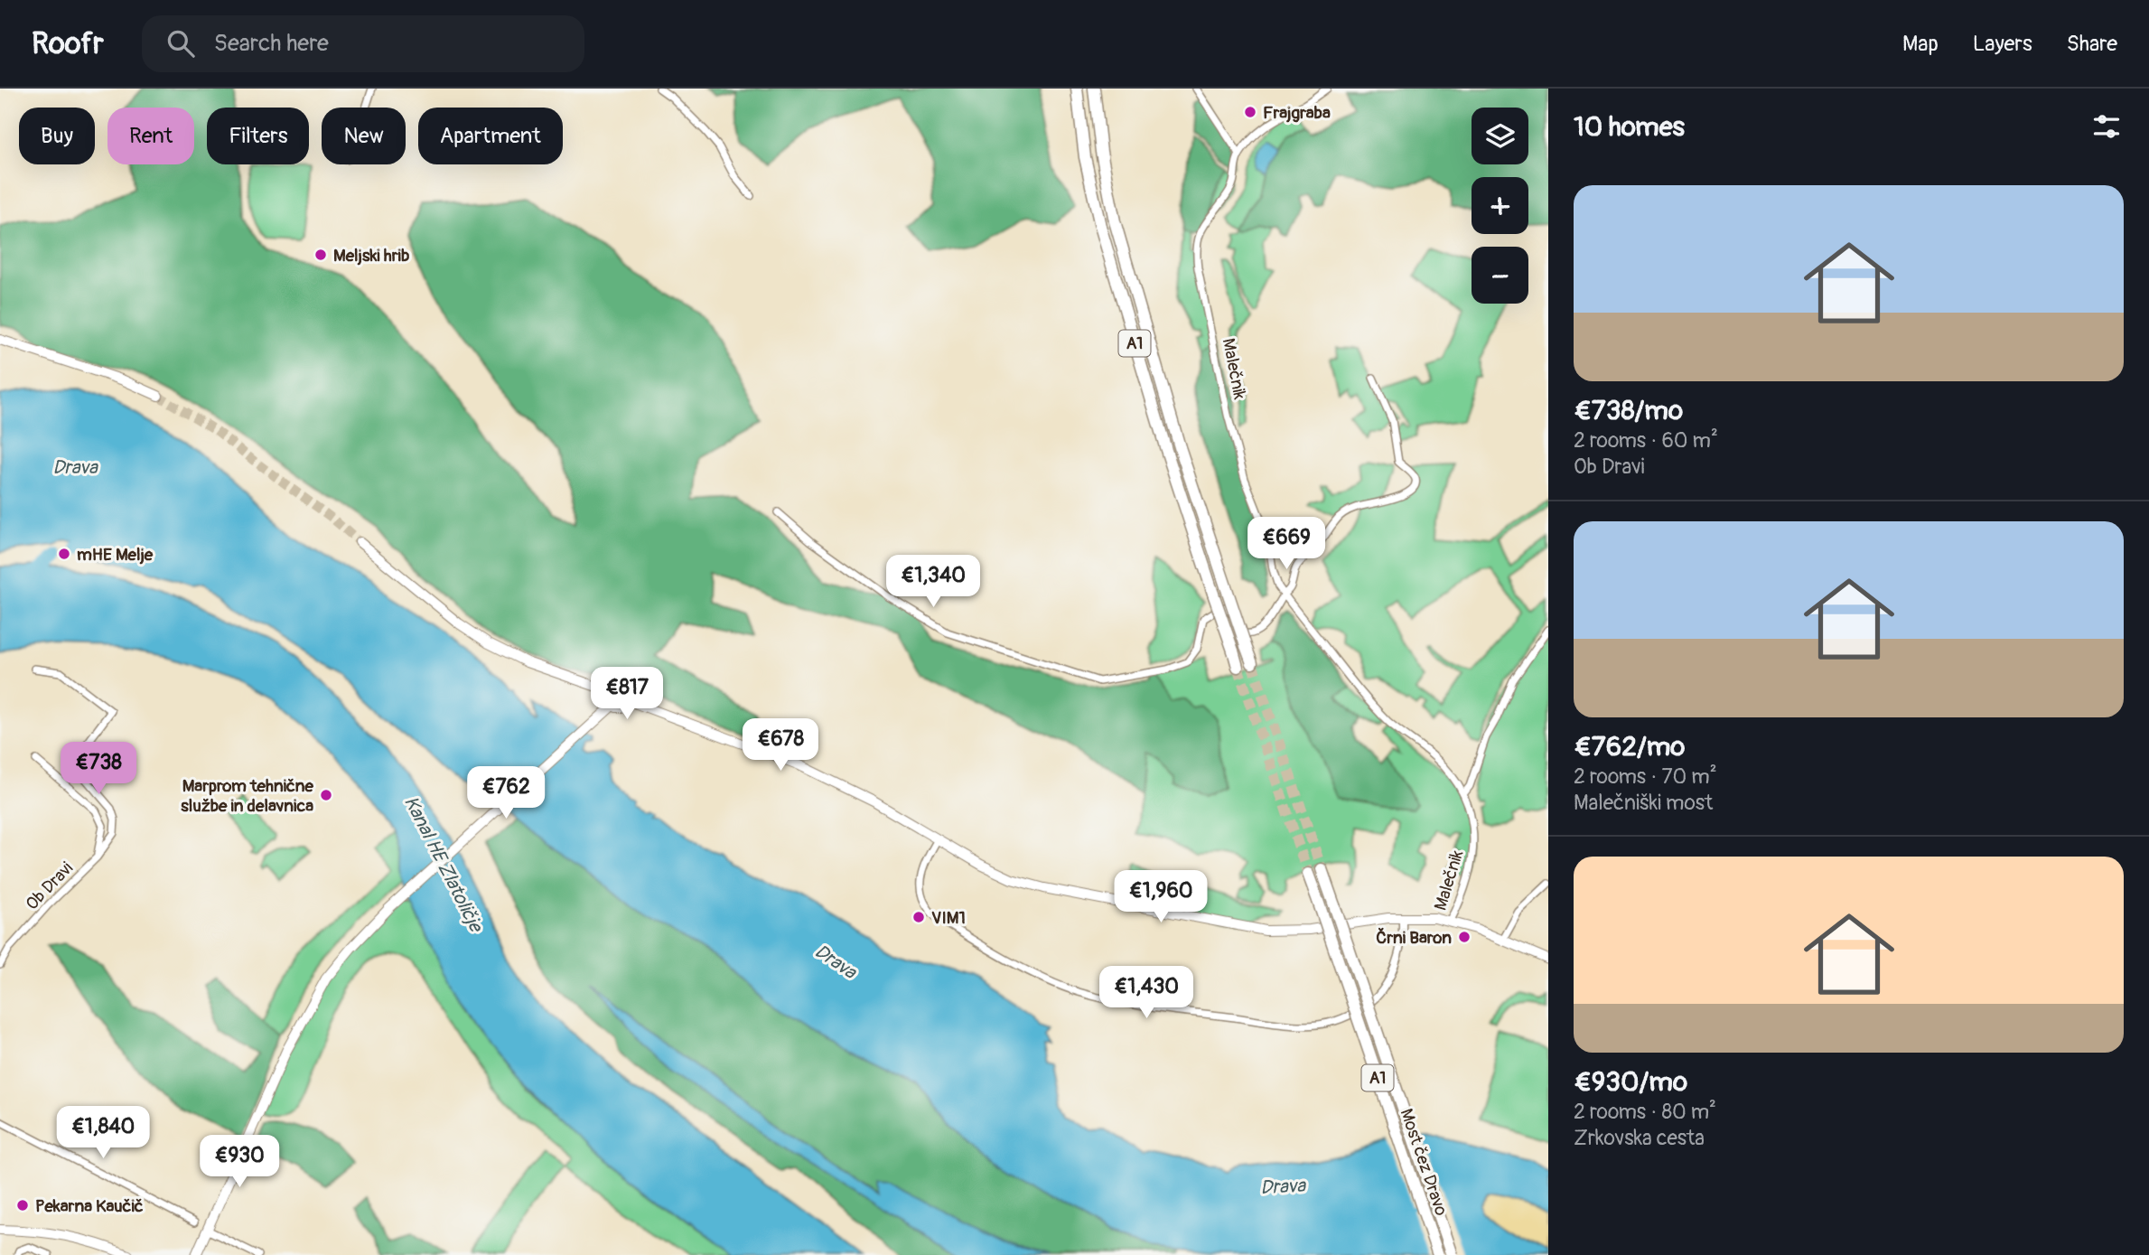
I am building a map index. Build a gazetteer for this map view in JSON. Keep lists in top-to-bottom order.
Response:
{
  "streets": {
    "highway": ["A1", "Most čez Dravo"],
    "street": ["Malečnik", "Ob Dravi"]
  },
  "water": ["Drava", "Kanal HE Zlatoličje"],
  "places": [
    "Frajgraba",
    "Meljski hrib",
    "mHE Melje",
    "Marprom tehnične službe in delavnica",
    "VIM1",
    "Črni Baron",
    "Pekarna Kaučič"
  ],
  "page": {
    "header": "Roofr",
    "search": "Search here",
    "nav": ["Map", "Layers", "Share"],
    "heading": "10 homes",
    "map_buttons": ["+", "−"],
    "chip": [
      "Buy",
      "Rent",
      "Filters",
      "New",
      "Apartment"
    ],
    "list": [
      {
        "name": "€738/mo",
        "note": "2 rooms · 60 m² · Ob Dravi"
      },
      {
        "name": "€762/mo",
        "note": "2 rooms · 70 m² · Malečniški most"
      },
      {
        "name": "€930/mo",
        "note": "2 rooms · 80 m² · Zrkovska cesta"
      }
    ],
    "price": [
      "€669",
      "€1,340",
      "€817",
      "€678",
      "€738",
      "€762",
      "€1,960",
      "€1,430",
      "€1,840",
      "€930"
    ]
  }
}
